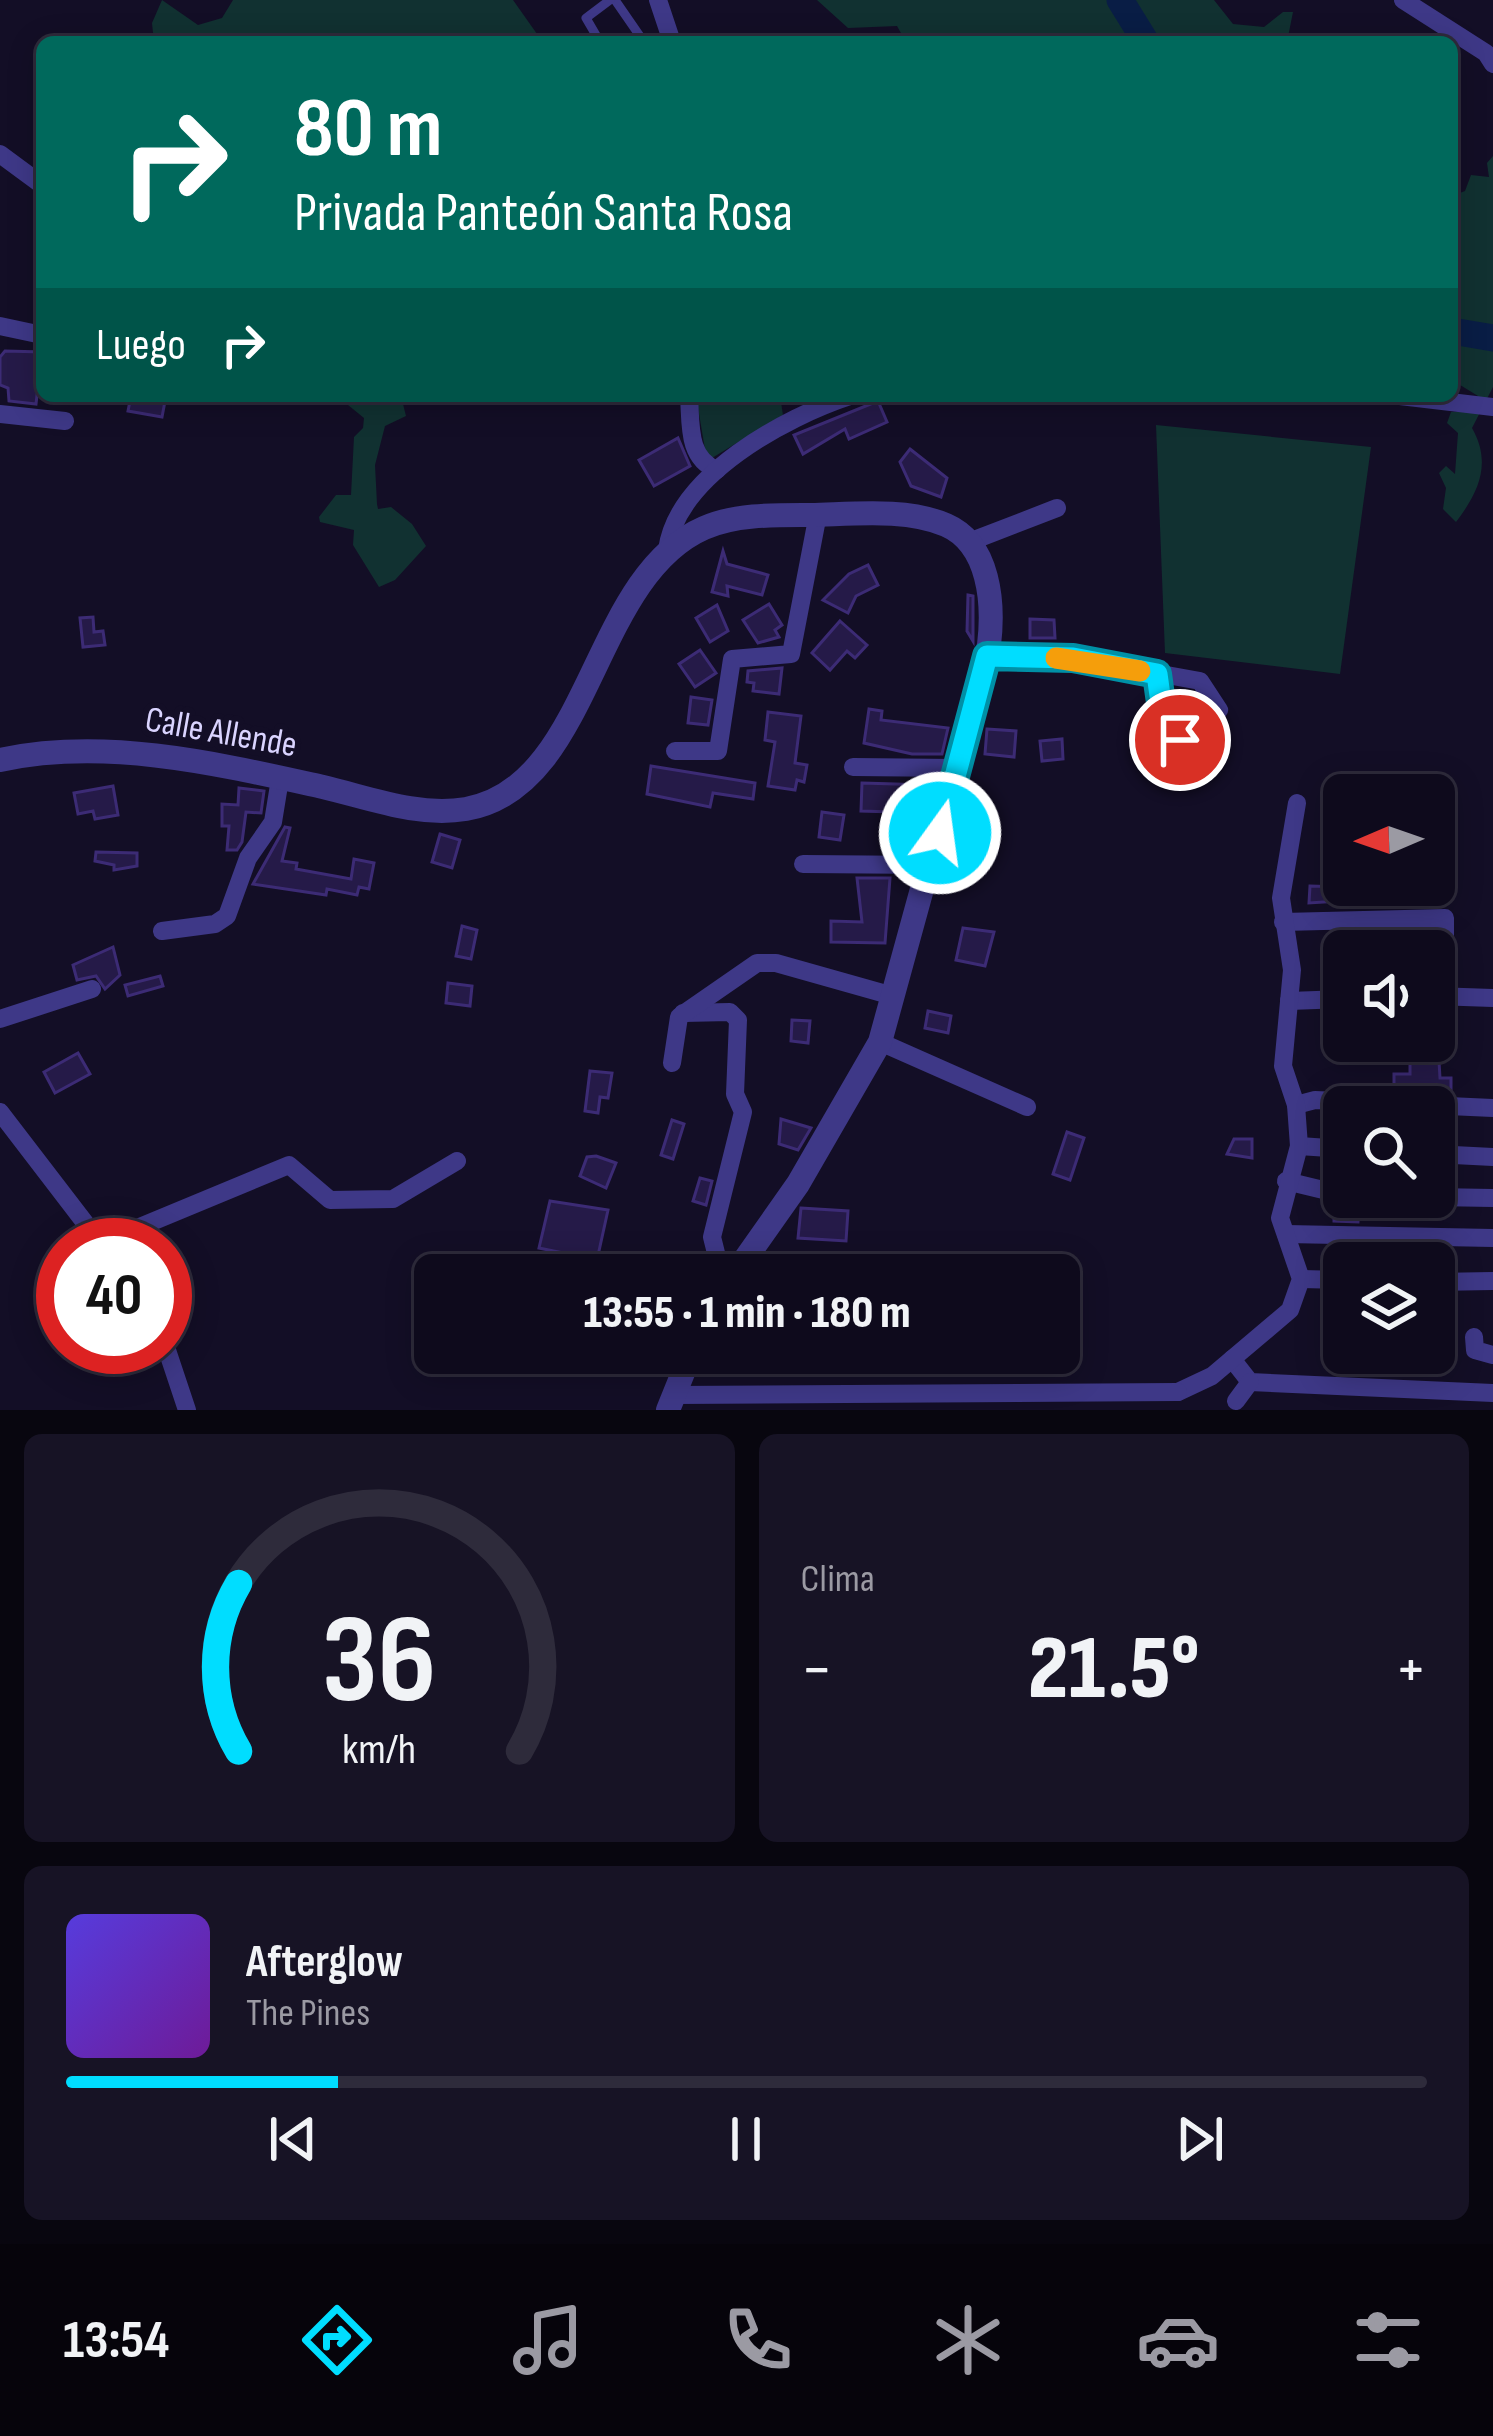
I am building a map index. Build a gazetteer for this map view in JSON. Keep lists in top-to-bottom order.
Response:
{
  "streets": {
    "street": ["Calle Allende"]
  },
  "north": "left",
  "page": {
    "turn": ["80 m", "Privada Panteón Santa Rosa"],
    "then": "Luego",
    "limit": "40",
    "trip": "13:55 · 1 min · 180 m",
    "tile": "Clima",
    "heat": ["−", "21.5°", "+"],
    "song": ["Afterglow", "The Pines"],
    "tabs": "13:54",
    "gauge": ["36", "km/h"]
  }
}
